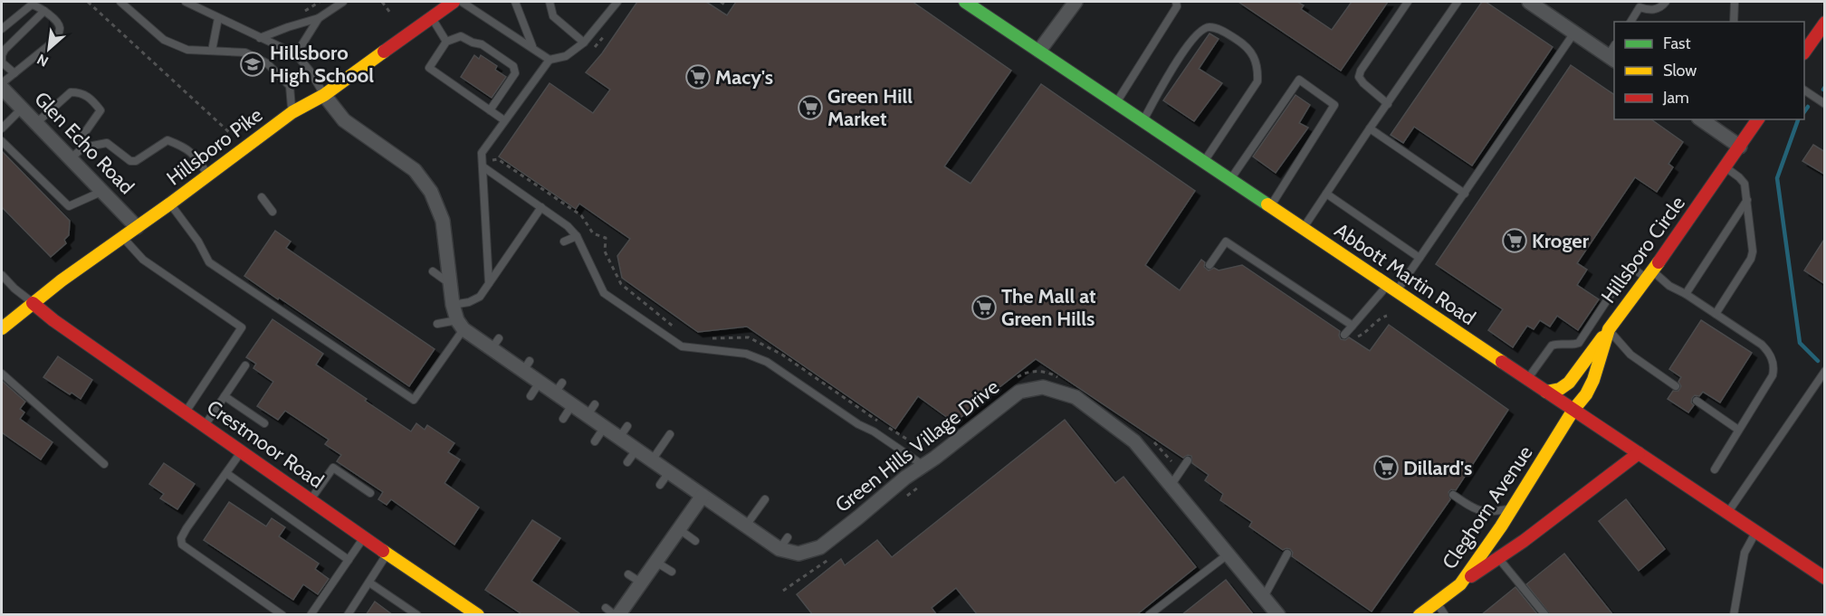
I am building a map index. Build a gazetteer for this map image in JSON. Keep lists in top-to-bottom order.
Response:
{
  "streets": {
    "main road": [
      "Hillsboro Pike",
      "Hillsboro Circle",
      "Abbott Martin Road",
      "Crestmoor Road",
      "Cleghorn Avenue"
    ],
    "street": ["Glen Echo Road", "Green Hills Village Drive"]
  },
  "crossings": [
    ["Glen Echo Road", "Hillsboro Pike"],
    ["Hillsboro Pike", "Crestmoor Road"],
    ["Hillsboro Circle", "Abbott Martin Road"],
    ["Hillsboro Circle", "Cleghorn Avenue"],
    ["Abbott Martin Road", "Cleghorn Avenue"]
  ],
  "places": {
    "school or university": ["Hillsboro High School"],
    "supermarket": [
      "Macy's",
      "Green Hill Market",
      "Kroger",
      "The Mall at Green Hills",
      "Dillard's"
    ]
  },
  "legend": ["Fast", "Slow", "Jam"],
  "north": "bottom left"
}
